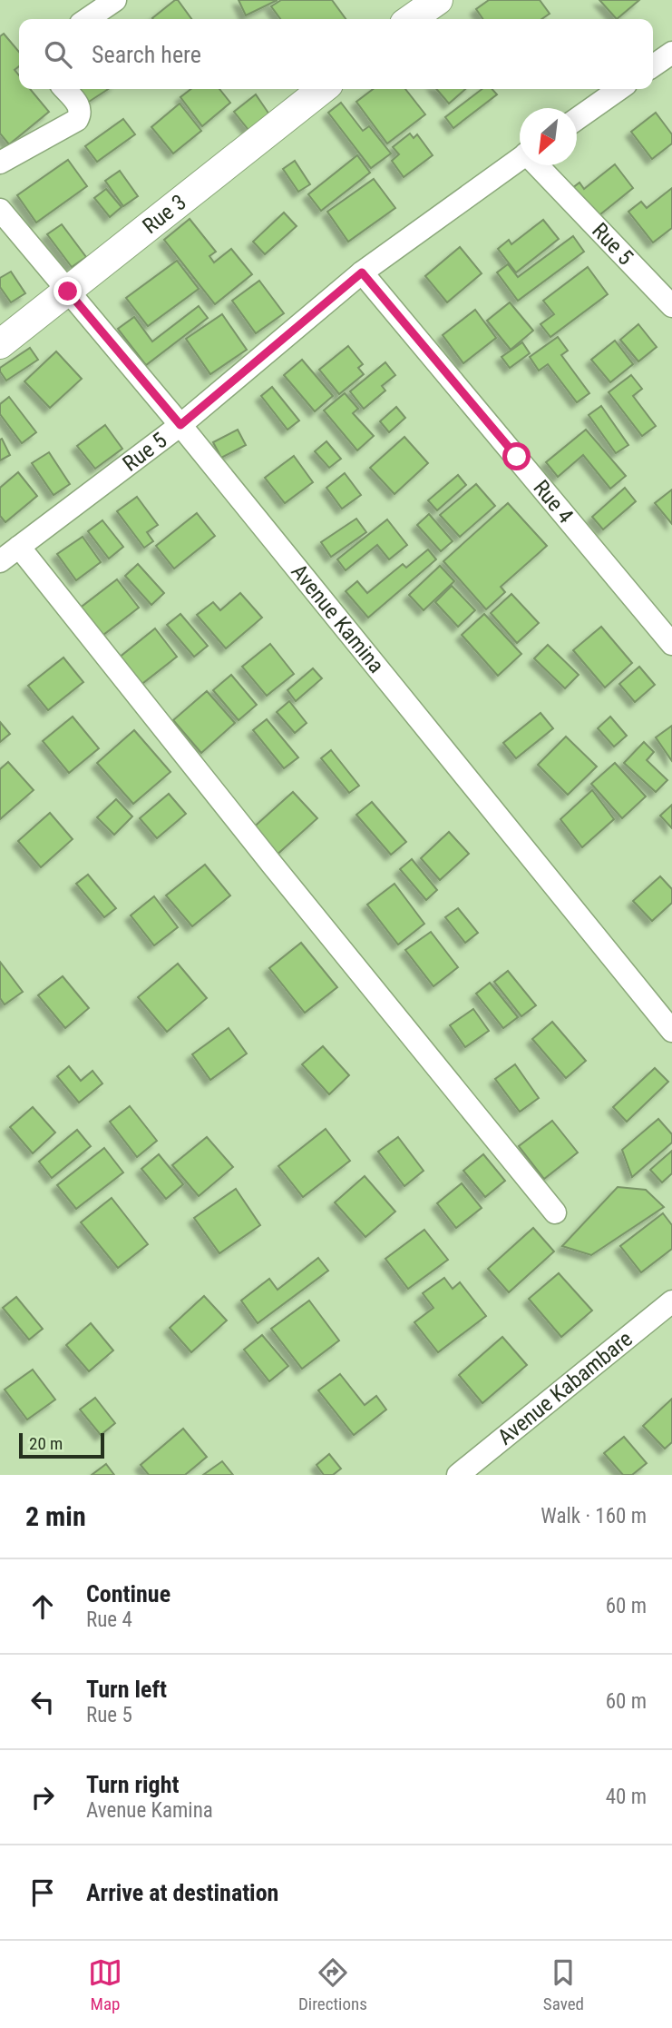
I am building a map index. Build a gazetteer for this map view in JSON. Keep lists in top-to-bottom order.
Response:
{
  "streets": {
    "street": [
      "Rue 3",
      "Rue 5",
      "Rue 4",
      "Avenue Kamina",
      "Avenue Kabambare"
    ]
  },
  "crossings": [
    ["Rue 3", "Avenue Kamina"],
    ["Rue 5", "Rue 4"],
    ["Rue 5", "Avenue Kamina"]
  ],
  "scale_bar": "20 m",
  "north": "bottom left",
  "page": {
    "search": "Search here",
    "scale": "20 m",
    "heading": ["2 min", "Walk · 160 m"],
    "list": [
      ["Continue", "Rue 4", "60 m"],
      ["Turn left", "Rue 5", "60 m"],
      ["Turn right", "Avenue Kamina", "40 m"],
      "Arrive at destination"
    ],
    "nav": ["Map", "Directions", "Saved"]
  }
}
